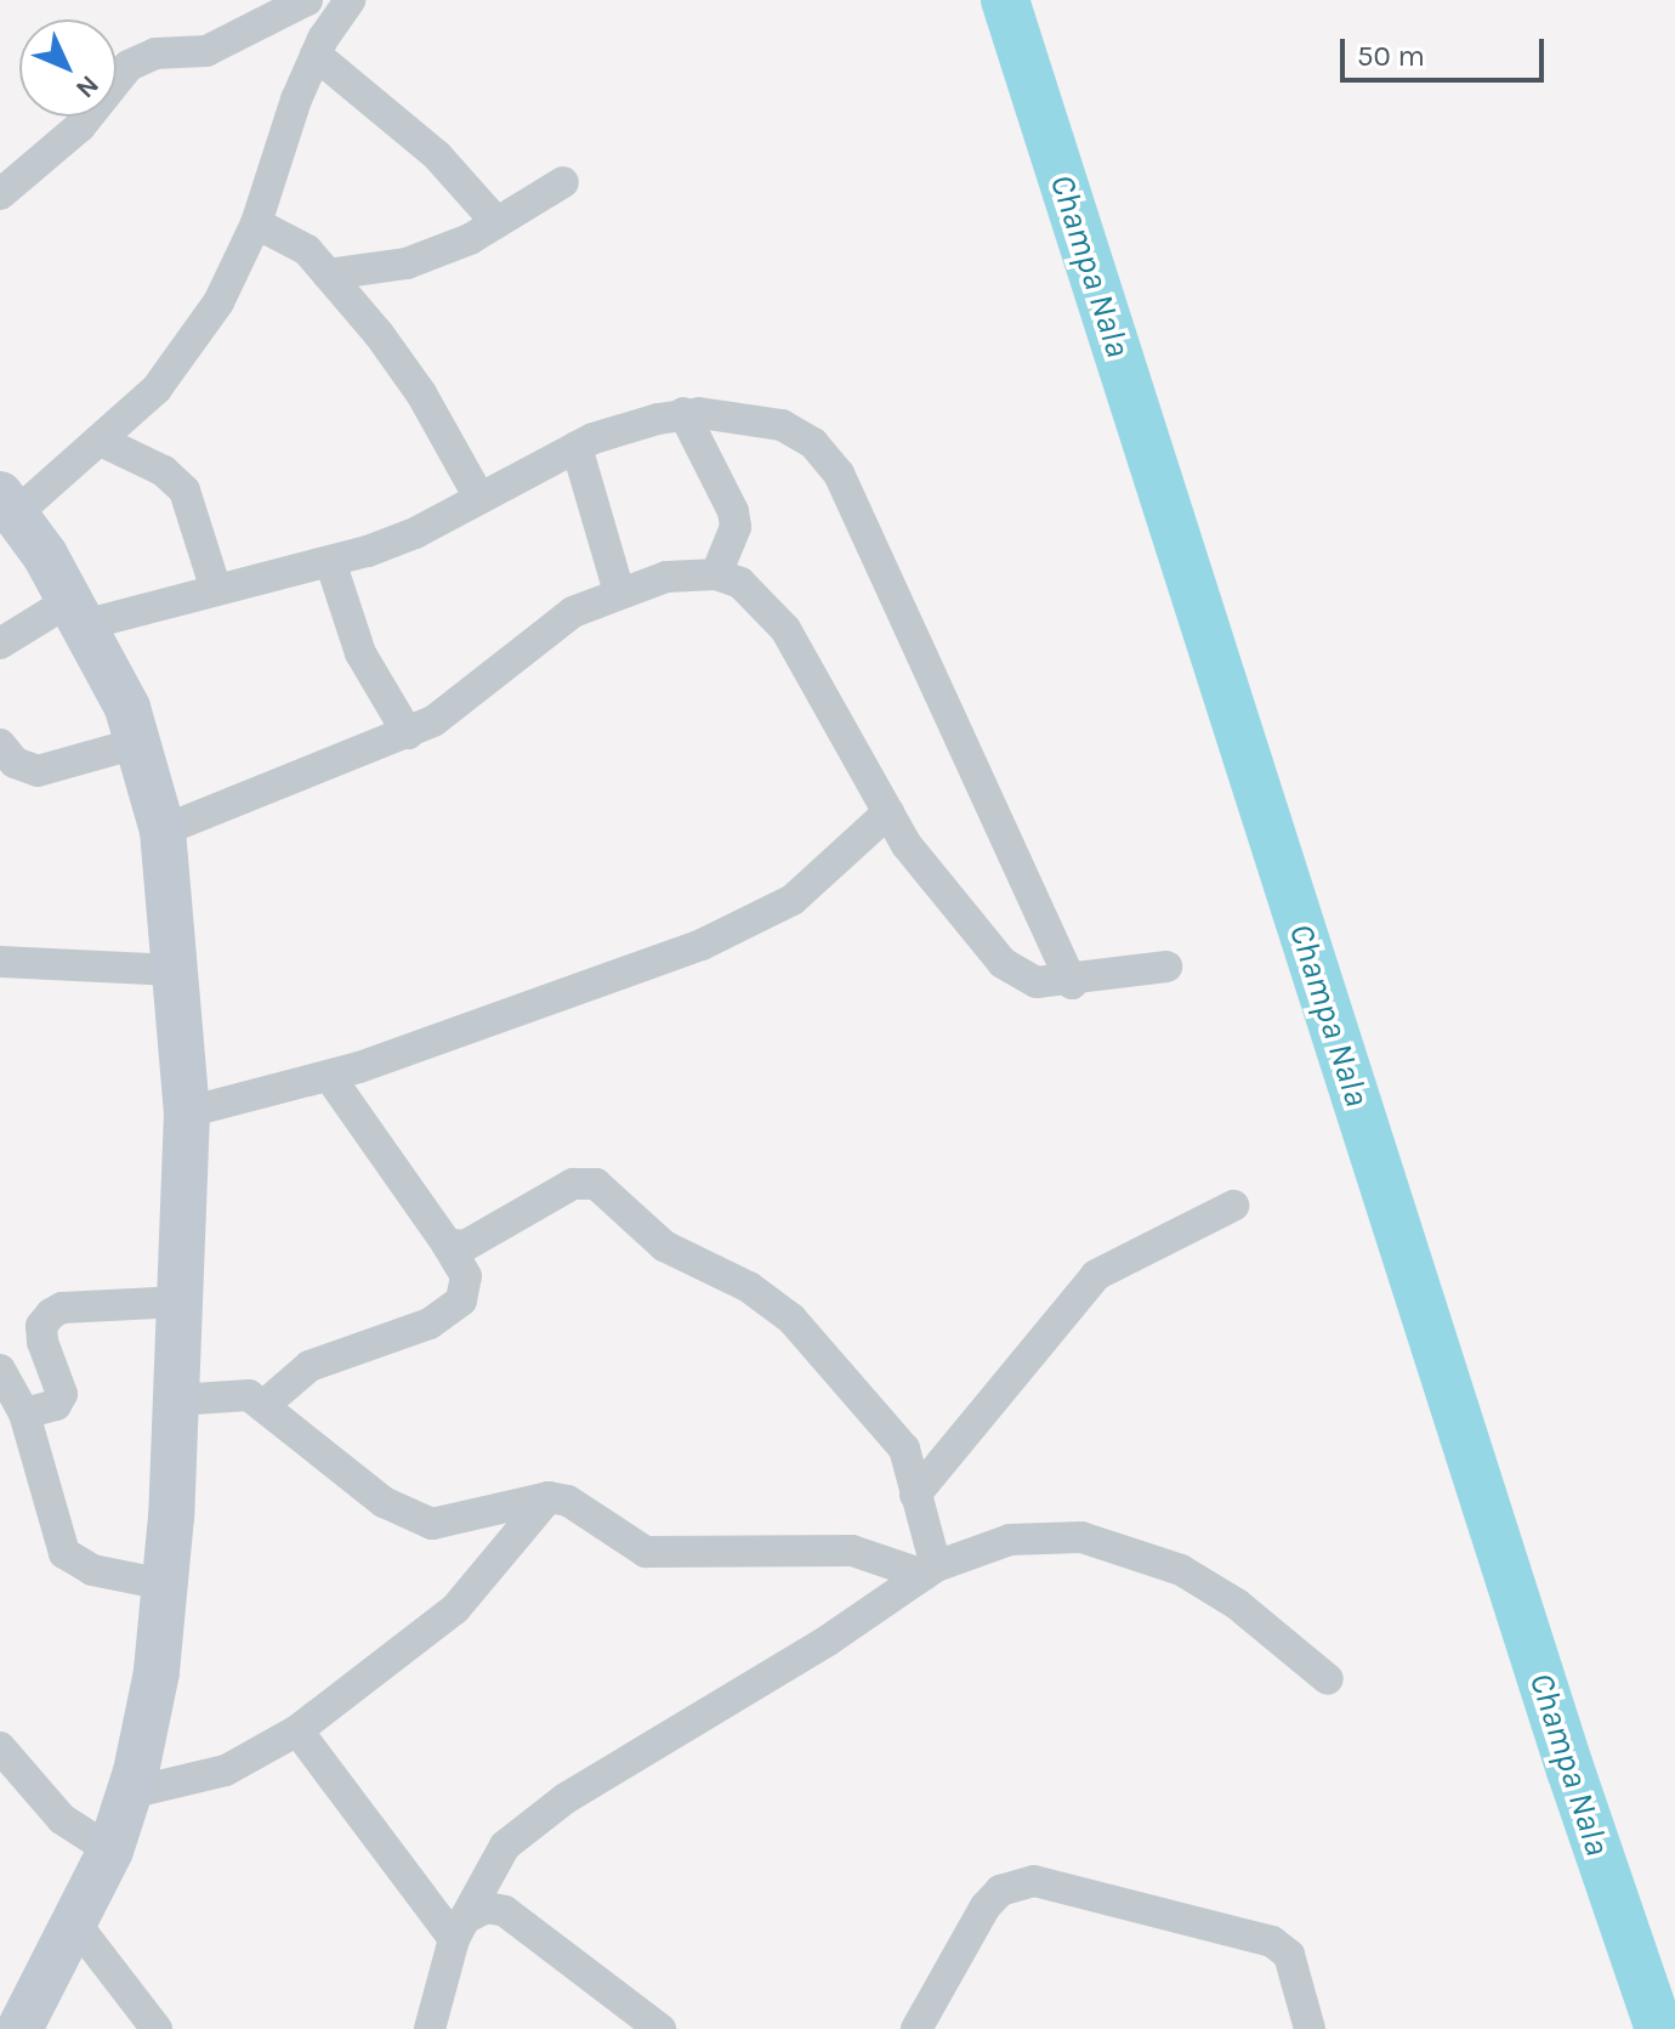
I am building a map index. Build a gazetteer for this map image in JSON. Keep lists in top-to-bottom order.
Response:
{
  "water": ["Champa Nala"],
  "scale_bar": "50 m",
  "north": "bottom right"
}
